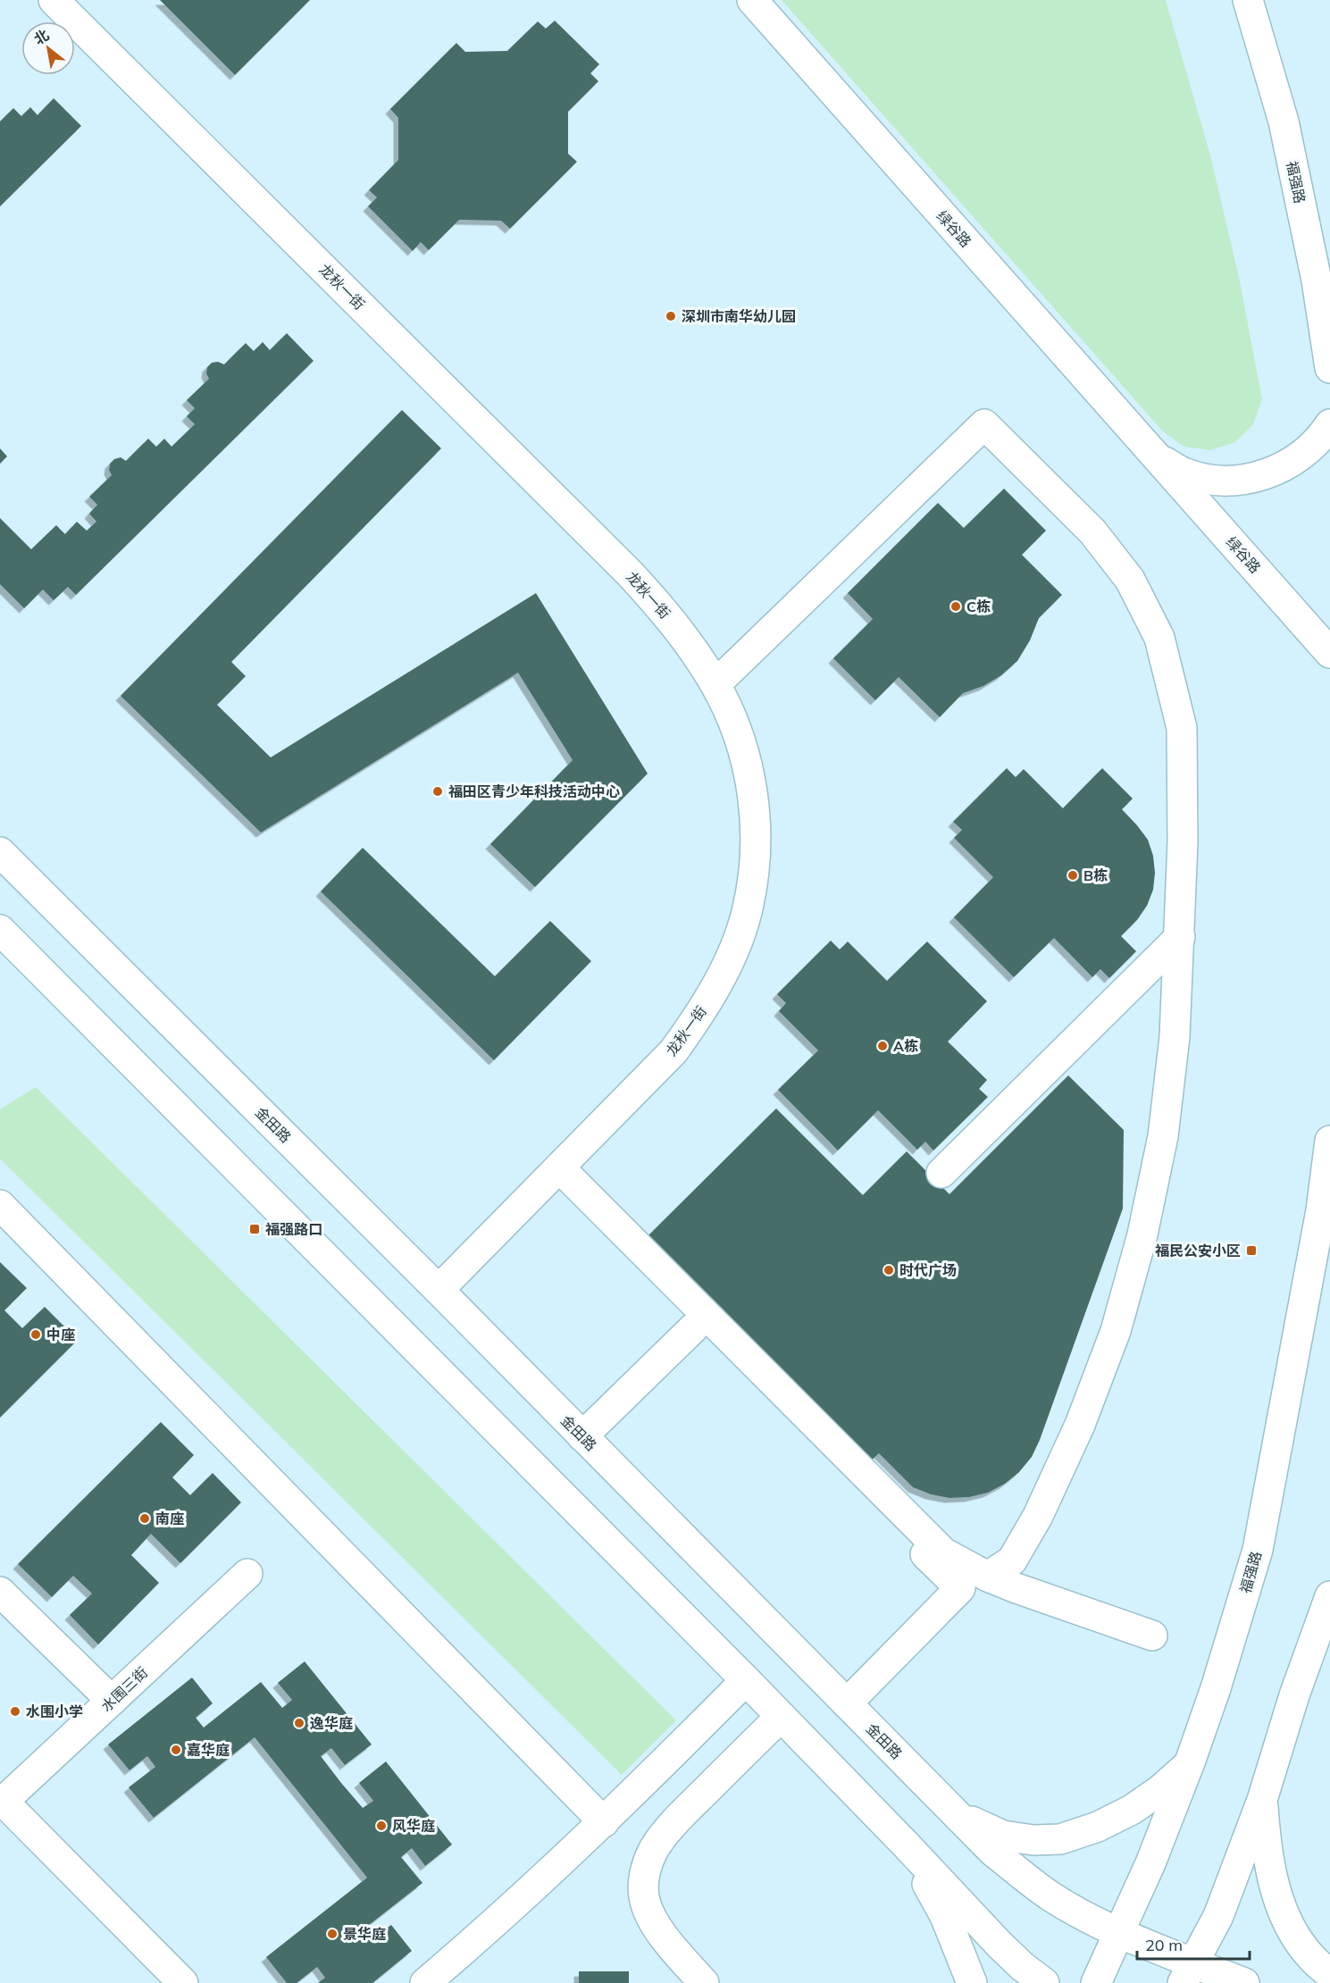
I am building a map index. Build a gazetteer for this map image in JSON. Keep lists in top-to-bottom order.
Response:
{
  "streets": {
    "street": [
      "福强路",
      "绿谷路",
      "龙秋一街",
      "金田路",
      "水围三街"
    ]
  },
  "crossings": [
    ["福强路", "金田路"],
    ["龙秋一街", "金田路"]
  ],
  "places": {
    "other": [
      "深圳市南华幼儿园",
      "C栋",
      "福田区青少年科技活动中心",
      "B栋",
      "A栋",
      "时代广场",
      "中座",
      "南座",
      "水围小学",
      "逸华庭",
      "嘉华庭",
      "风华庭",
      "景华庭"
    ],
    "transit": ["福强路口", "福民公安小区"]
  },
  "scale_bar": "20 m",
  "north": "top left"
}
